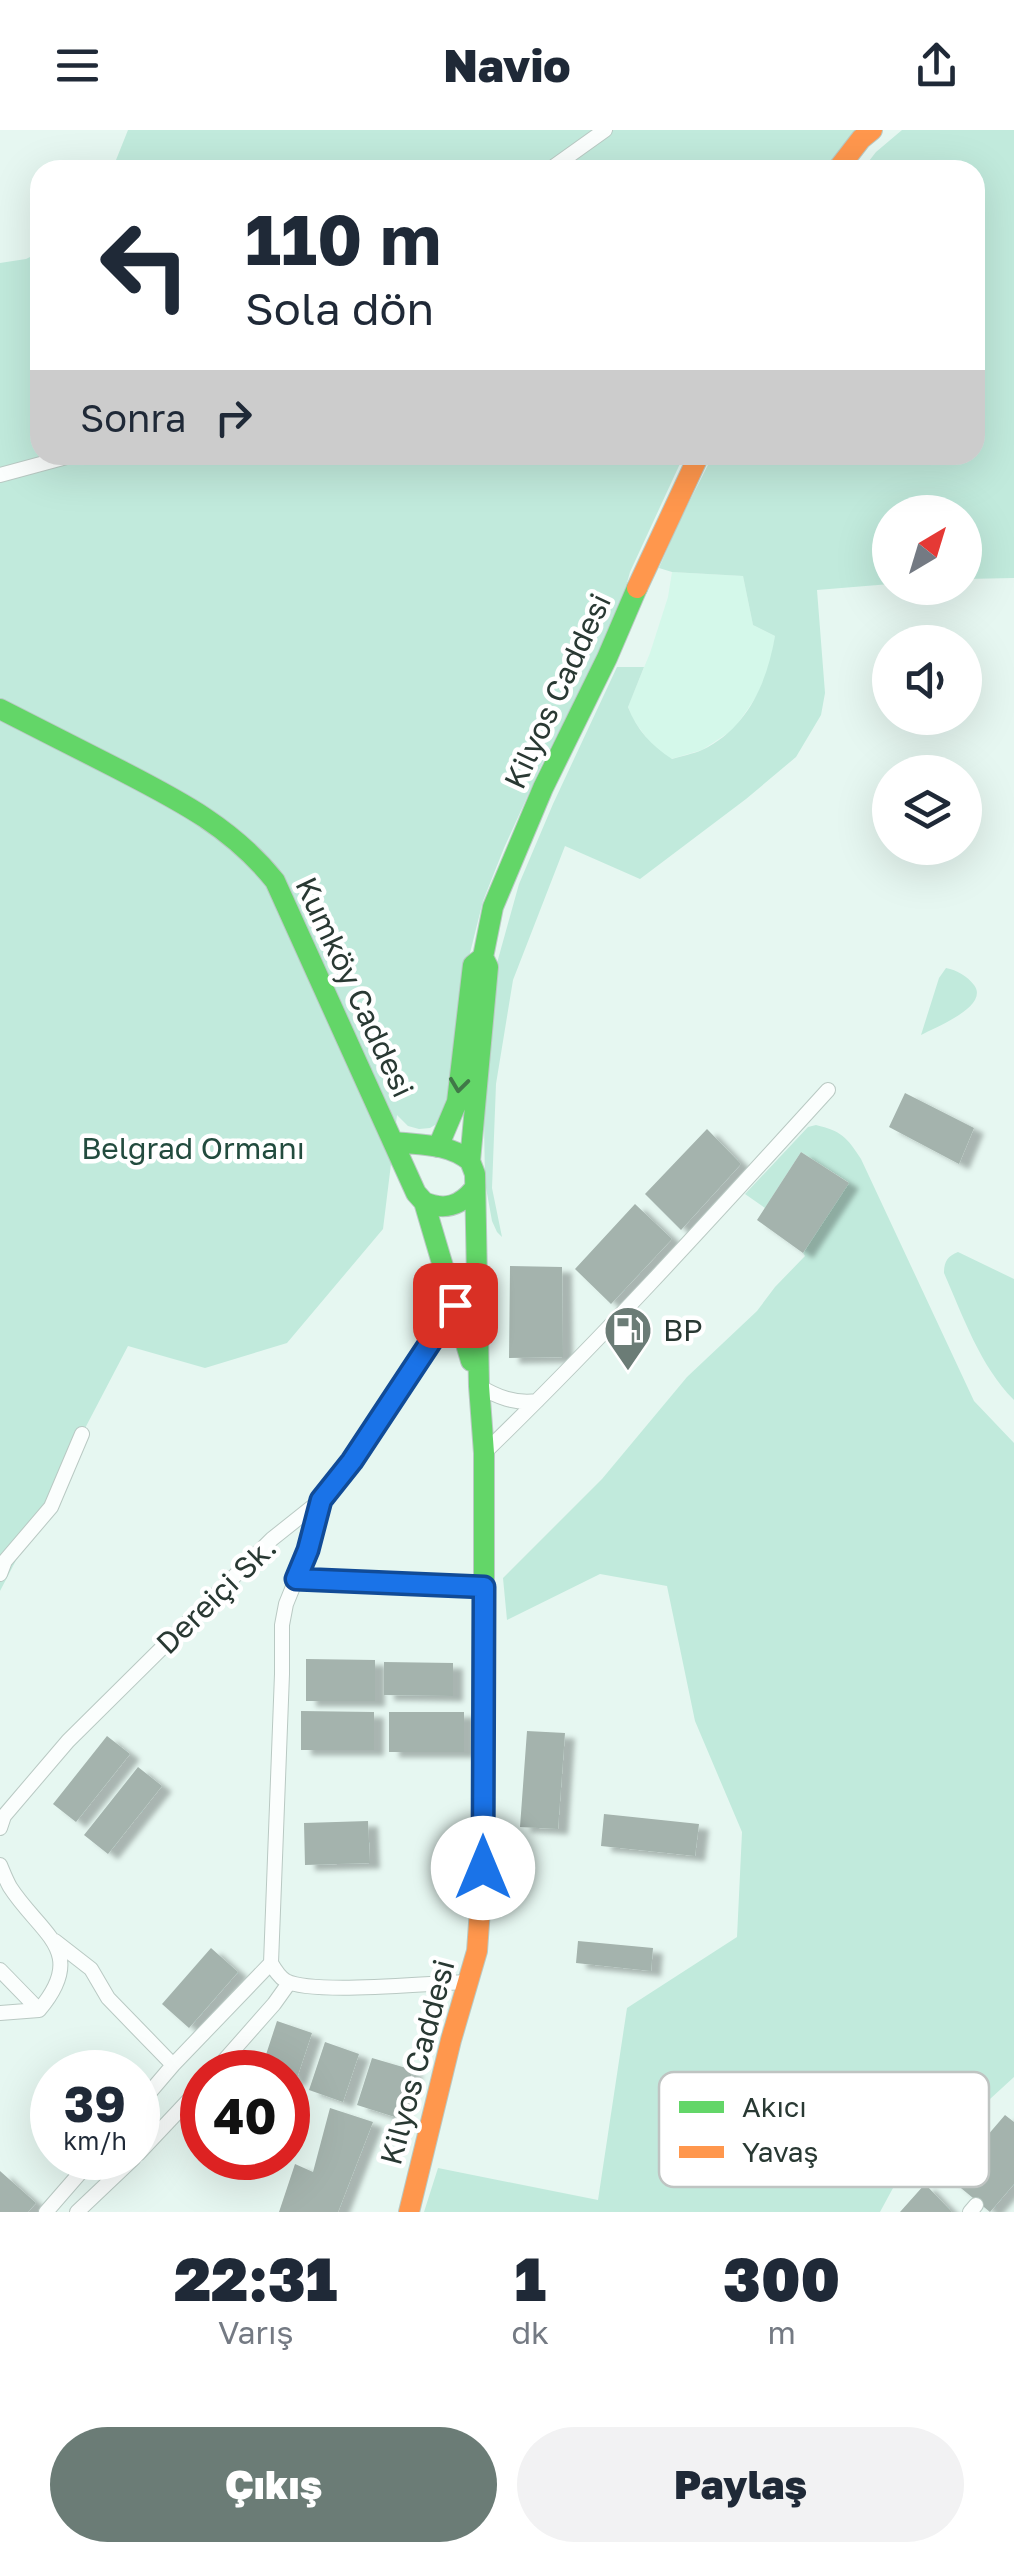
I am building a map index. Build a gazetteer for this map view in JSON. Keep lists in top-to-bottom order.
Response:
{
  "streets": {
    "street": ["Kilyos Caddesi", "Kumköy Caddesi", "Dereiçi Sk."]
  },
  "parks": ["Belgrad Ormanı"],
  "places": {
    "fuel station": ["BP"]
  },
  "legend": ["Akıcı", "Yavaş"],
  "north": "top right",
  "page": {
    "header": "Navio",
    "turn": ["110 m", "Sola dön"],
    "then": "Sonra",
    "speed": "39 km/h",
    "limit": "40",
    "eta": [
      "22:31",
      "Varış",
      "1",
      "dk",
      "300",
      "m"
    ],
    "buttons": ["Çıkış", "Paylaş"]
  }
}
